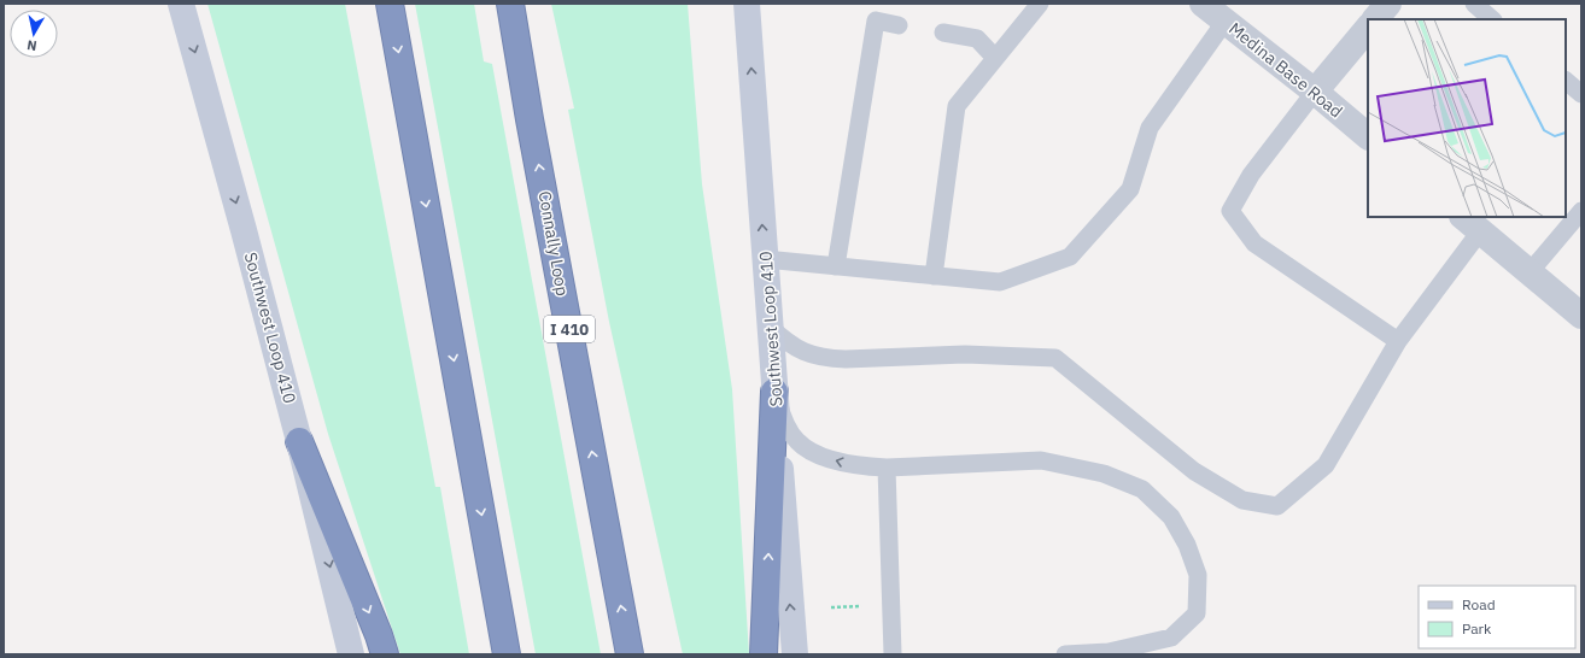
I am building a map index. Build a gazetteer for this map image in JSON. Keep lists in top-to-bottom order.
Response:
{
  "streets": {
    "highway": ["Connally Loop", "I 410"],
    "main road": ["Southwest Loop 410"],
    "street": ["Medina Base Road"]
  },
  "legend": ["Road", "Park"],
  "north": "bottom"
}
